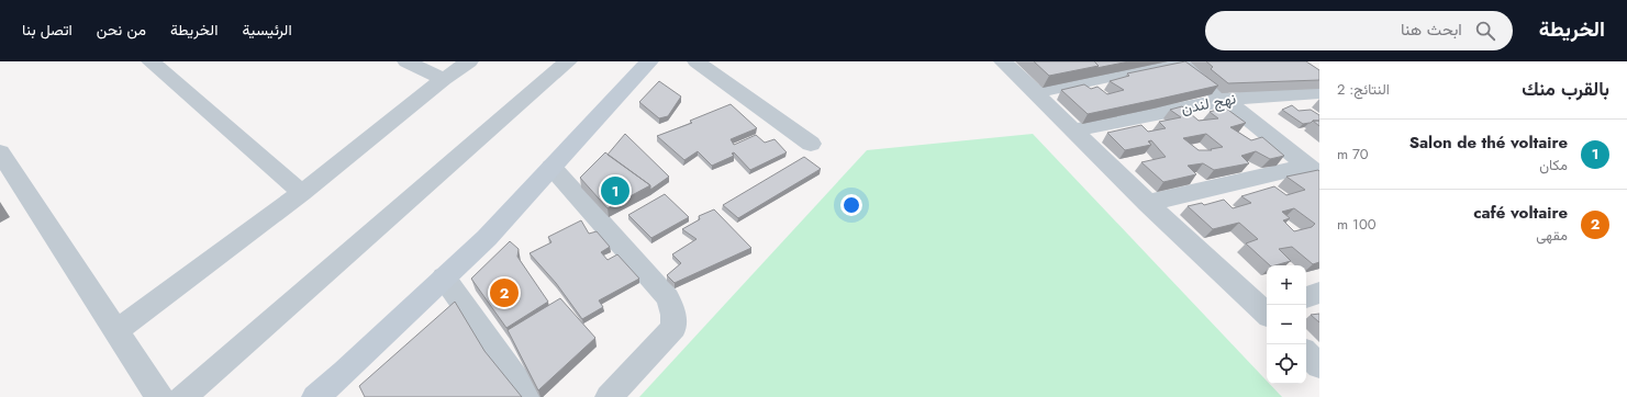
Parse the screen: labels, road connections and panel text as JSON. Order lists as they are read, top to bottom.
{
  "streets": {
    "street": ["نهج لندن"]
  },
  "page": {
    "header": "الخريطة",
    "search": "ابحث هنا",
    "nav": [
      "الرئيسية",
      "الخريطة",
      "من نحن",
      "اتصل بنا"
    ],
    "heading": ["بالقرب منك", "النتائج: 2"],
    "list": [
      {
        "mark": "1",
        "name": "Salon de thé voltaire",
        "note": "مكان",
        "value": "70 m"
      },
      {
        "mark": "2",
        "name": "café voltaire",
        "note": "مقهى",
        "value": "100 m"
      }
    ],
    "pins": ["1", "2"],
    "map_buttons": ["+", "−"]
  }
}
